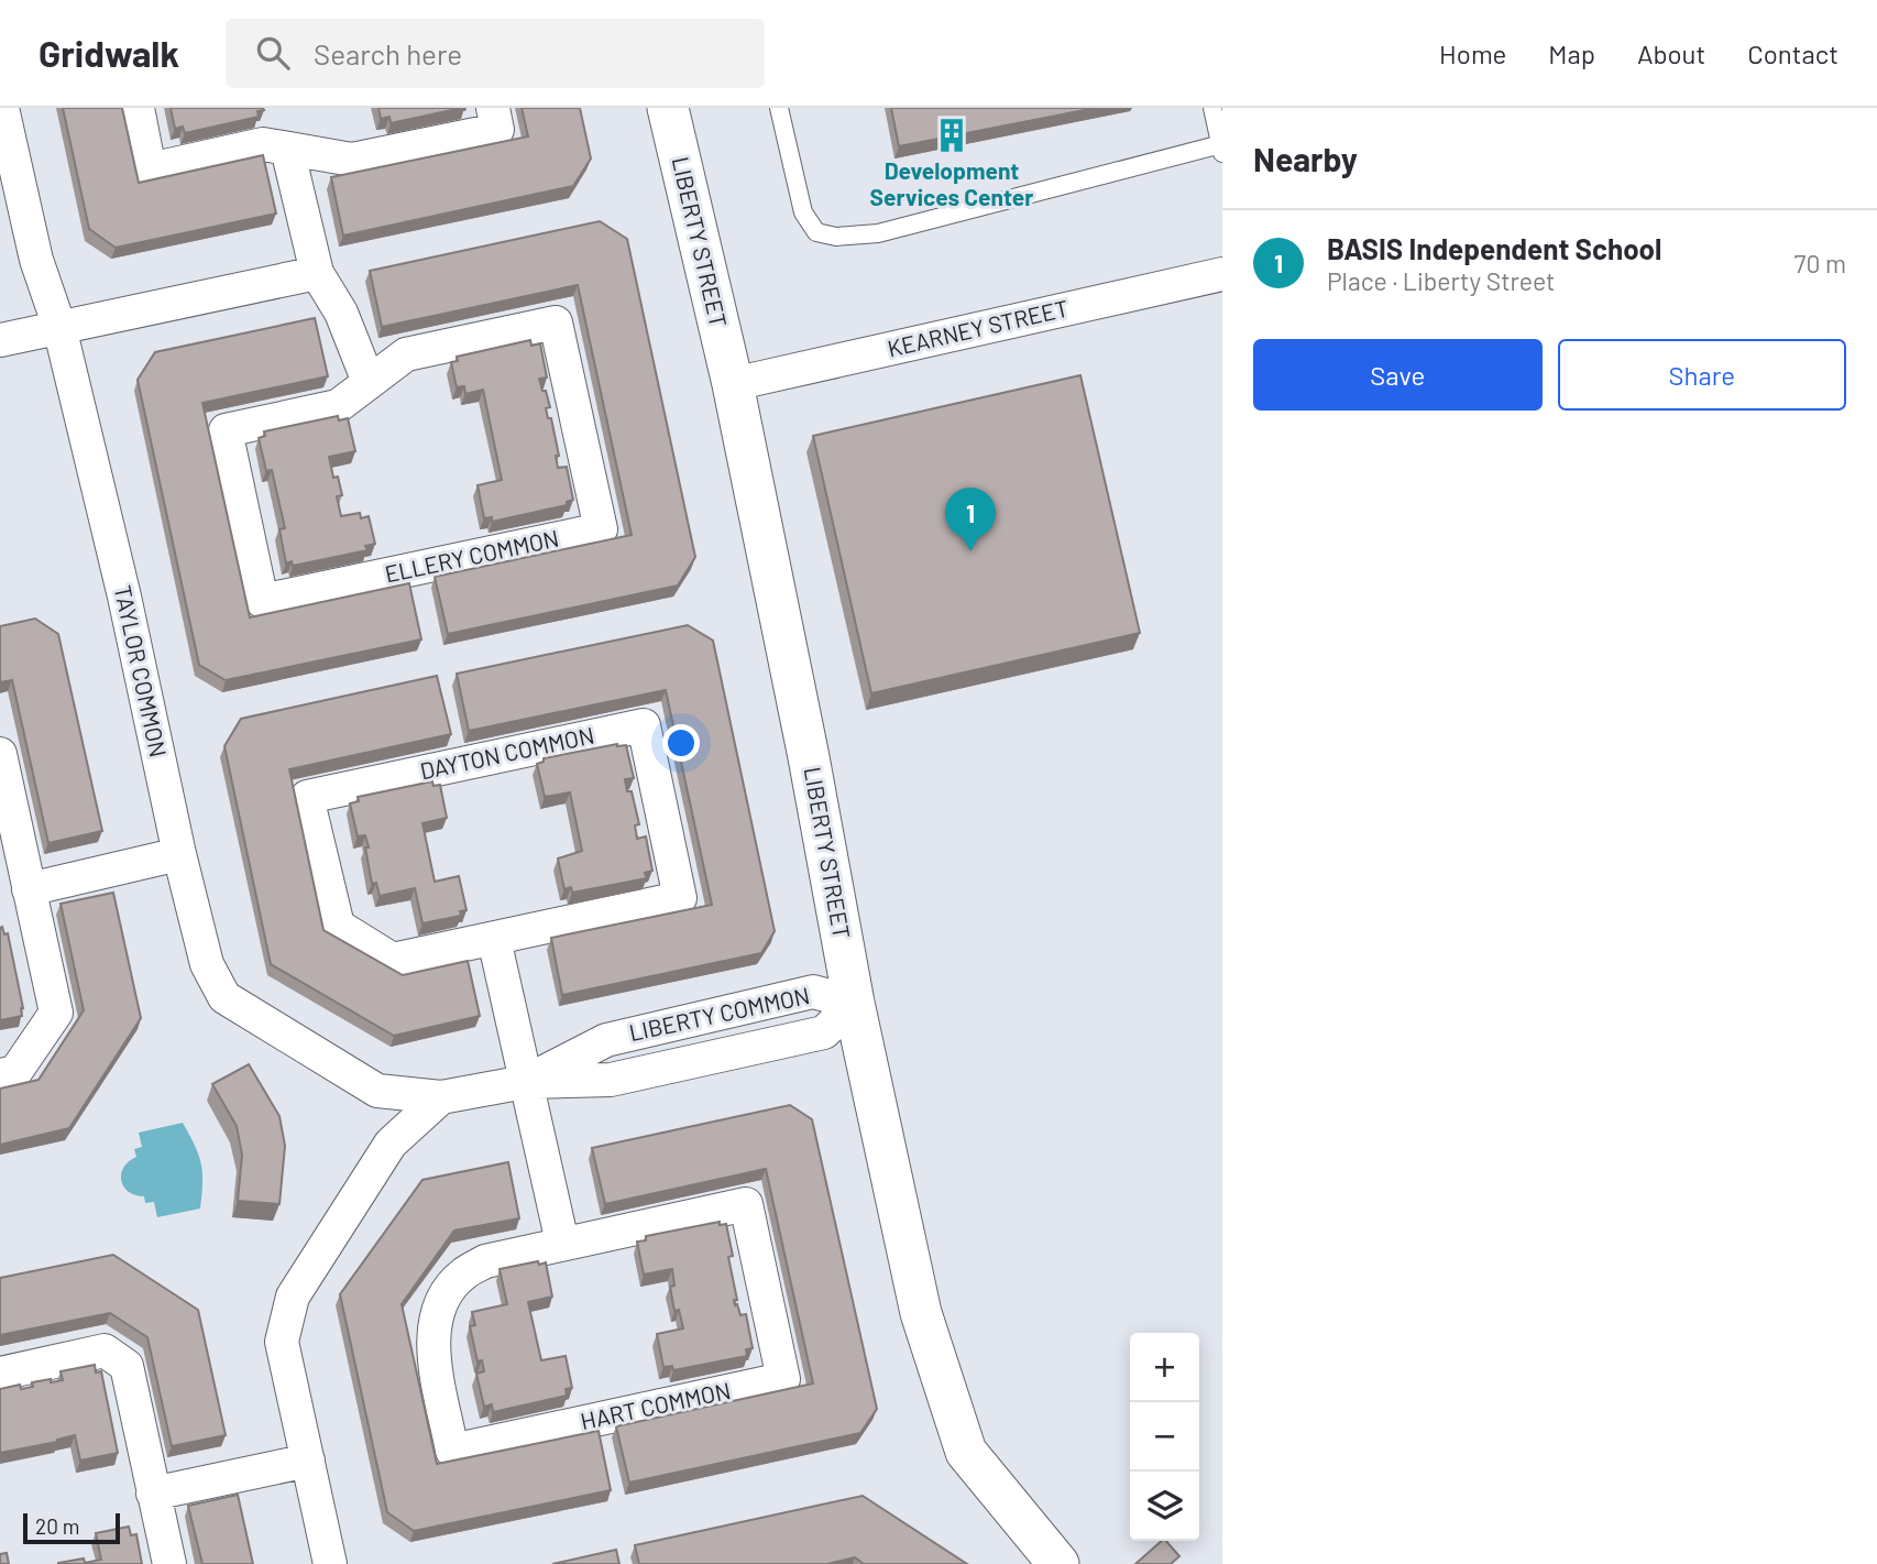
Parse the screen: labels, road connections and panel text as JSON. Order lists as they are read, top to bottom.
{
  "streets": {
    "street": [
      "LIBERTY STREET",
      "KEARNEY STREET",
      "ELLERY COMMON",
      "TAYLOR COMMON",
      "DAYTON COMMON",
      "LIBERTY COMMON",
      "HART COMMON"
    ]
  },
  "crossings": [
    ["LIBERTY STREET", "KEARNEY STREET"],
    ["LIBERTY STREET", "LIBERTY COMMON"],
    ["TAYLOR COMMON", "LIBERTY COMMON"]
  ],
  "places": {
    "building": ["Development Services Center"]
  },
  "scale_bar": "20 m",
  "page": {
    "header": "Gridwalk",
    "search": "Search here",
    "nav": [
      "Home",
      "Map",
      "About",
      "Contact"
    ],
    "heading": "Nearby",
    "list": [
      {
        "mark": "1",
        "name": "BASIS Independent School",
        "note": "Place · Liberty Street",
        "value": "70 m"
      }
    ],
    "buttons": ["Save", "Share"],
    "pins": "1",
    "map_buttons": ["+", "−"],
    "scale": "20 m"
  }
}
